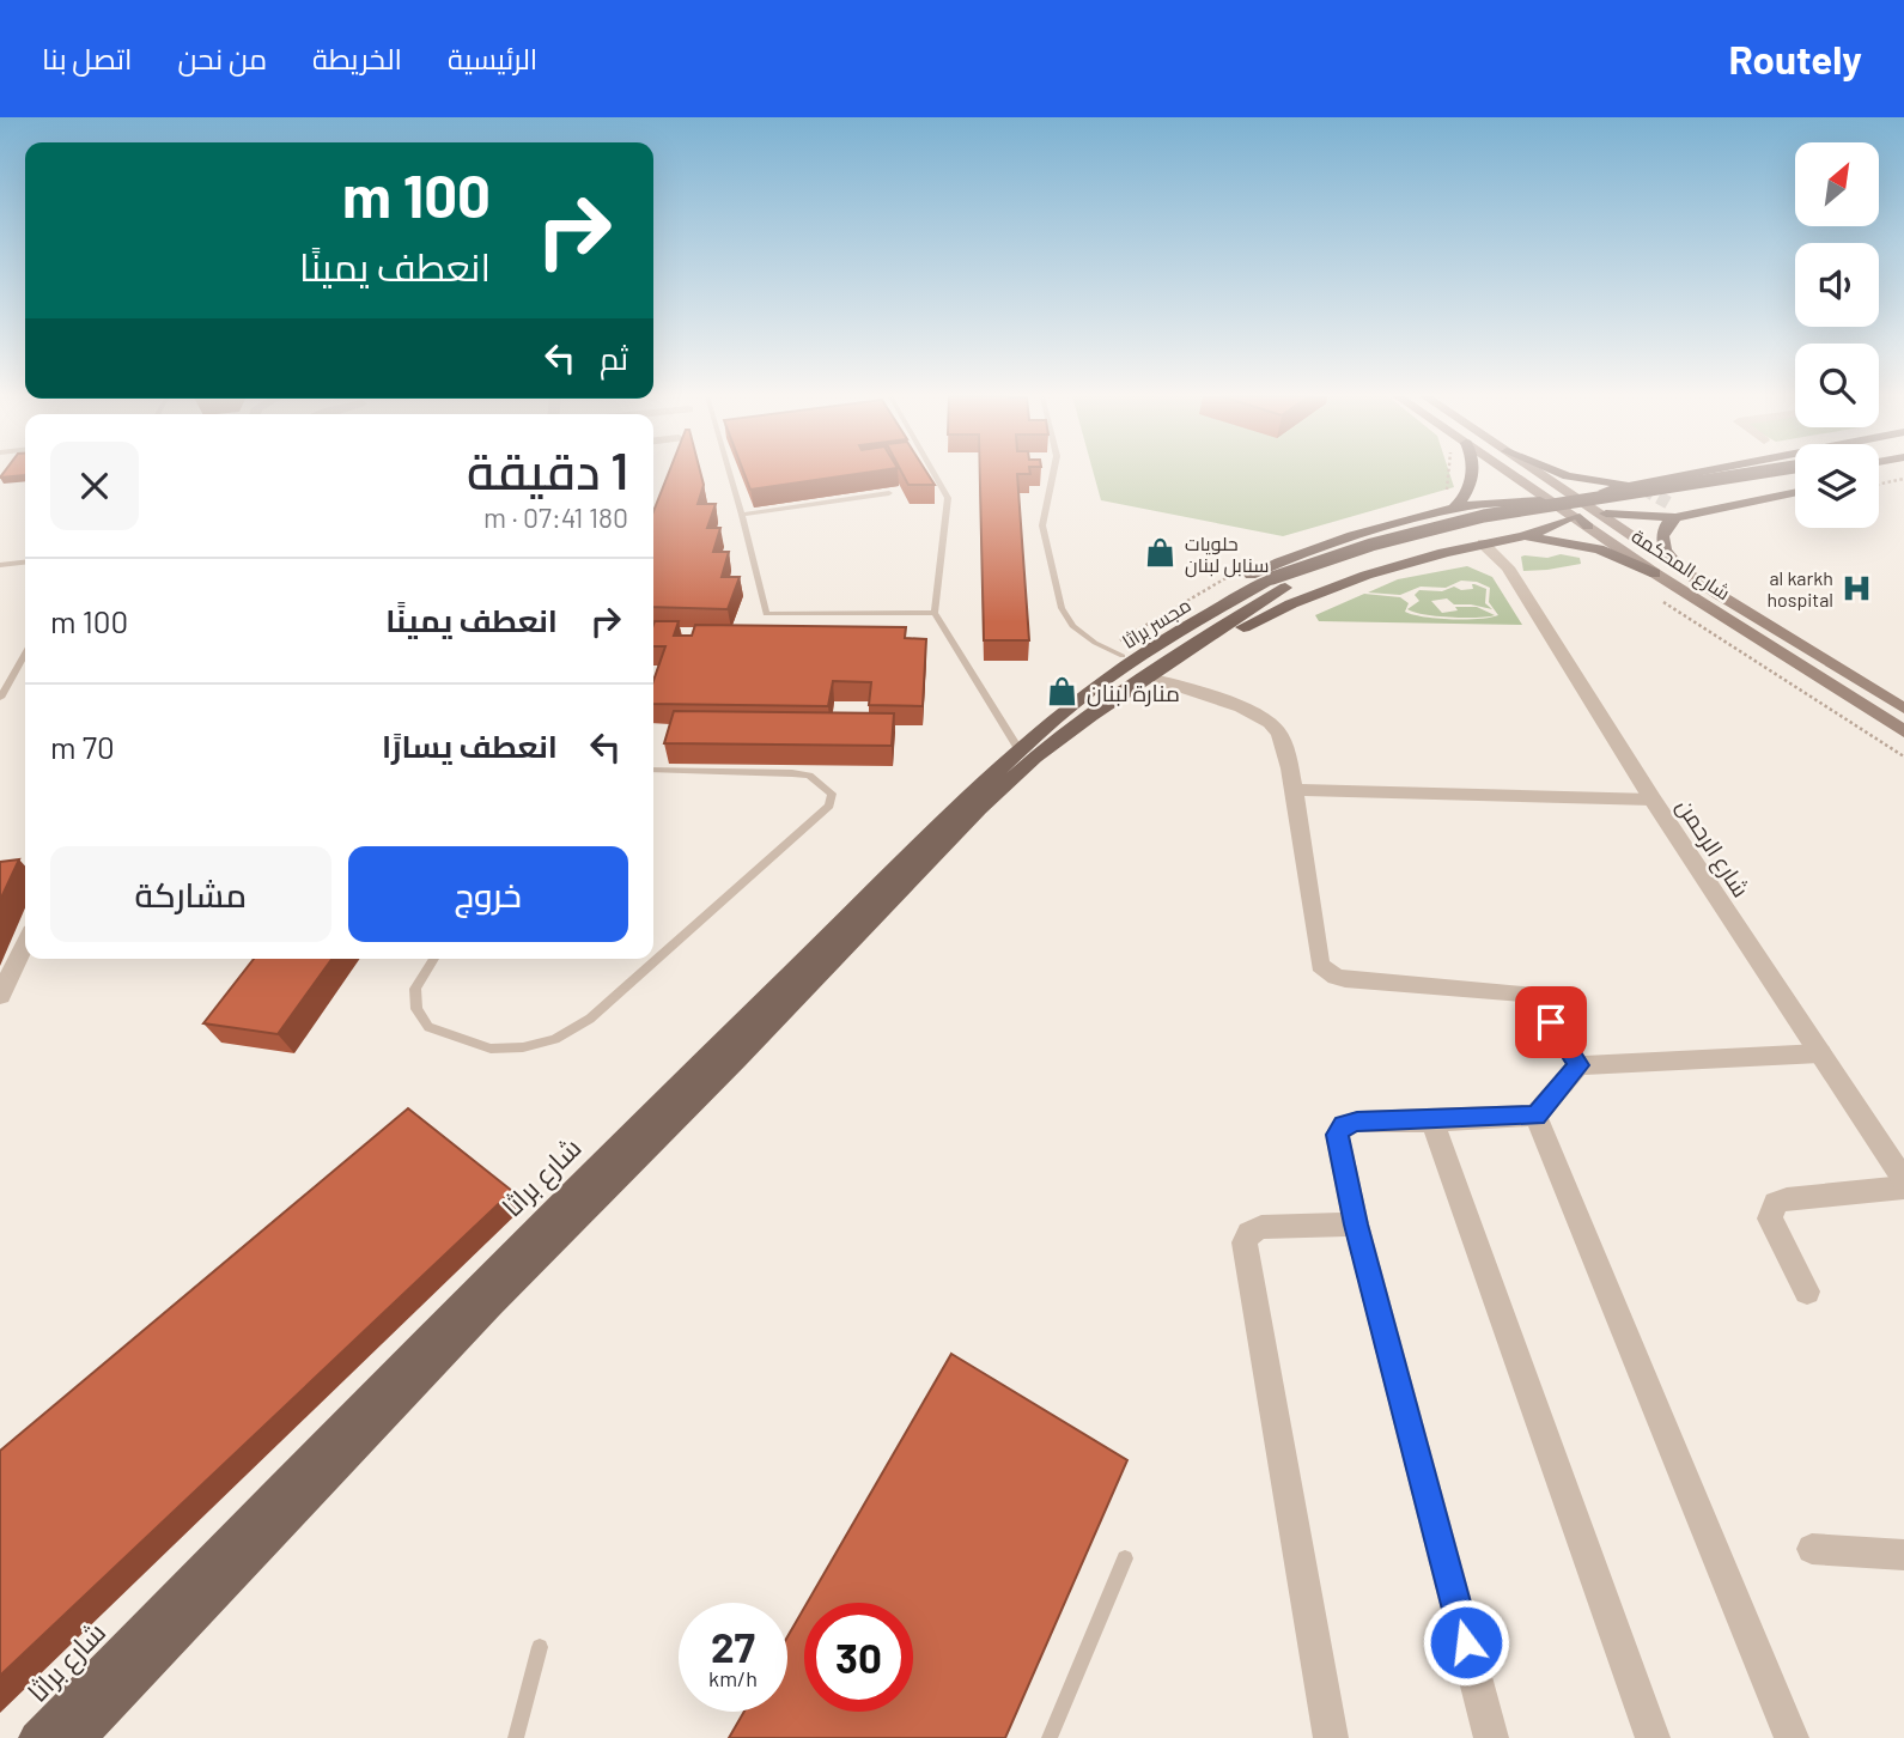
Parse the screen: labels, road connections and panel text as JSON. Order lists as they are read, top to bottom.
{
  "streets": {
    "main road": ["شارع المحكمة", "مجسر براثا", "شارع براثا"],
    "street": ["شارع الرحمن"]
  },
  "crossings": [
    ["مجسر براثا", "شارع براثا"]
  ],
  "places": {
    "shop": ["حلويات سنابل لبنان", "منارة لبنان"],
    "hospital": ["al karkh hospital"]
  },
  "north": "top right",
  "page": {
    "header": "Routely",
    "nav": [
      "الرئيسية",
      "الخريطة",
      "من نحن",
      "اتصل بنا"
    ],
    "turn": ["100 m", "انعطف يمينًا"],
    "then": "ثم",
    "heading": ["1 دقيقة", "180 m · 07:41"],
    "list": [
      {
        "name": "انعطف يمينًا",
        "value": "100 m"
      },
      {
        "name": "انعطف يسارًا",
        "value": "70 m"
      }
    ],
    "buttons": ["خروج", "مشاركة"],
    "speed": "27 km/h",
    "limit": "30"
  }
}
